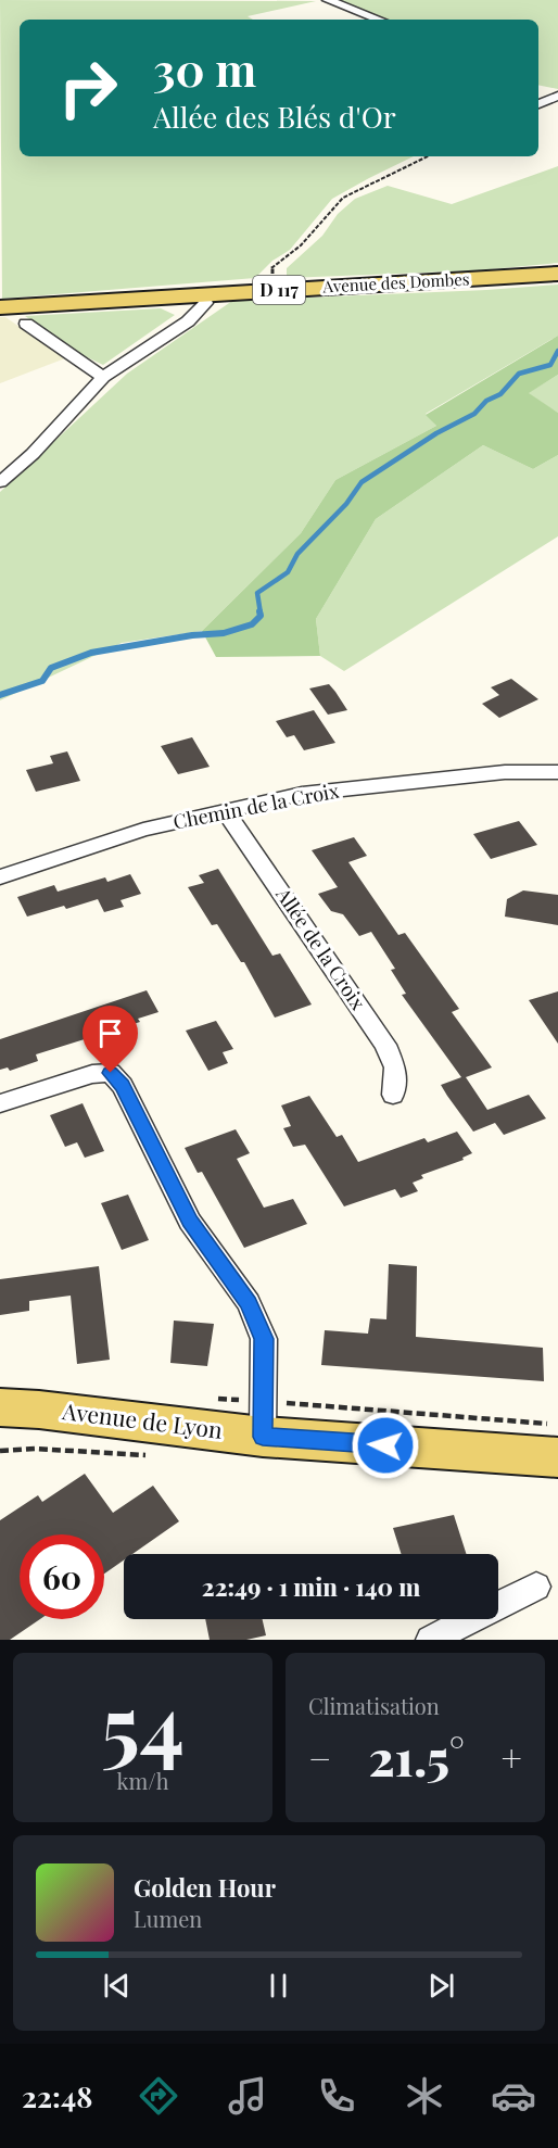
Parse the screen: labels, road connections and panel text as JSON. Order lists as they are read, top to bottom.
{
  "streets": {
    "main road": ["Avenue des Dombes", "D 117", "Avenue de Lyon"],
    "street": ["Chemin de la Croix", "Allée de la Croix"]
  },
  "crossings": [
    ["Chemin de la Croix", "Allée de la Croix"]
  ],
  "page": {
    "turn": ["30 m", "Allée des Blés d'Or"],
    "limit": "60",
    "trip": "22:49 · 1 min · 140 m",
    "tile": [
      ["54", "km/h"],
      "Climatisation"
    ],
    "heat": ["−", "21.5°", "+"],
    "song": ["Golden Hour", "Lumen"],
    "tabs": "22:48"
  }
}
